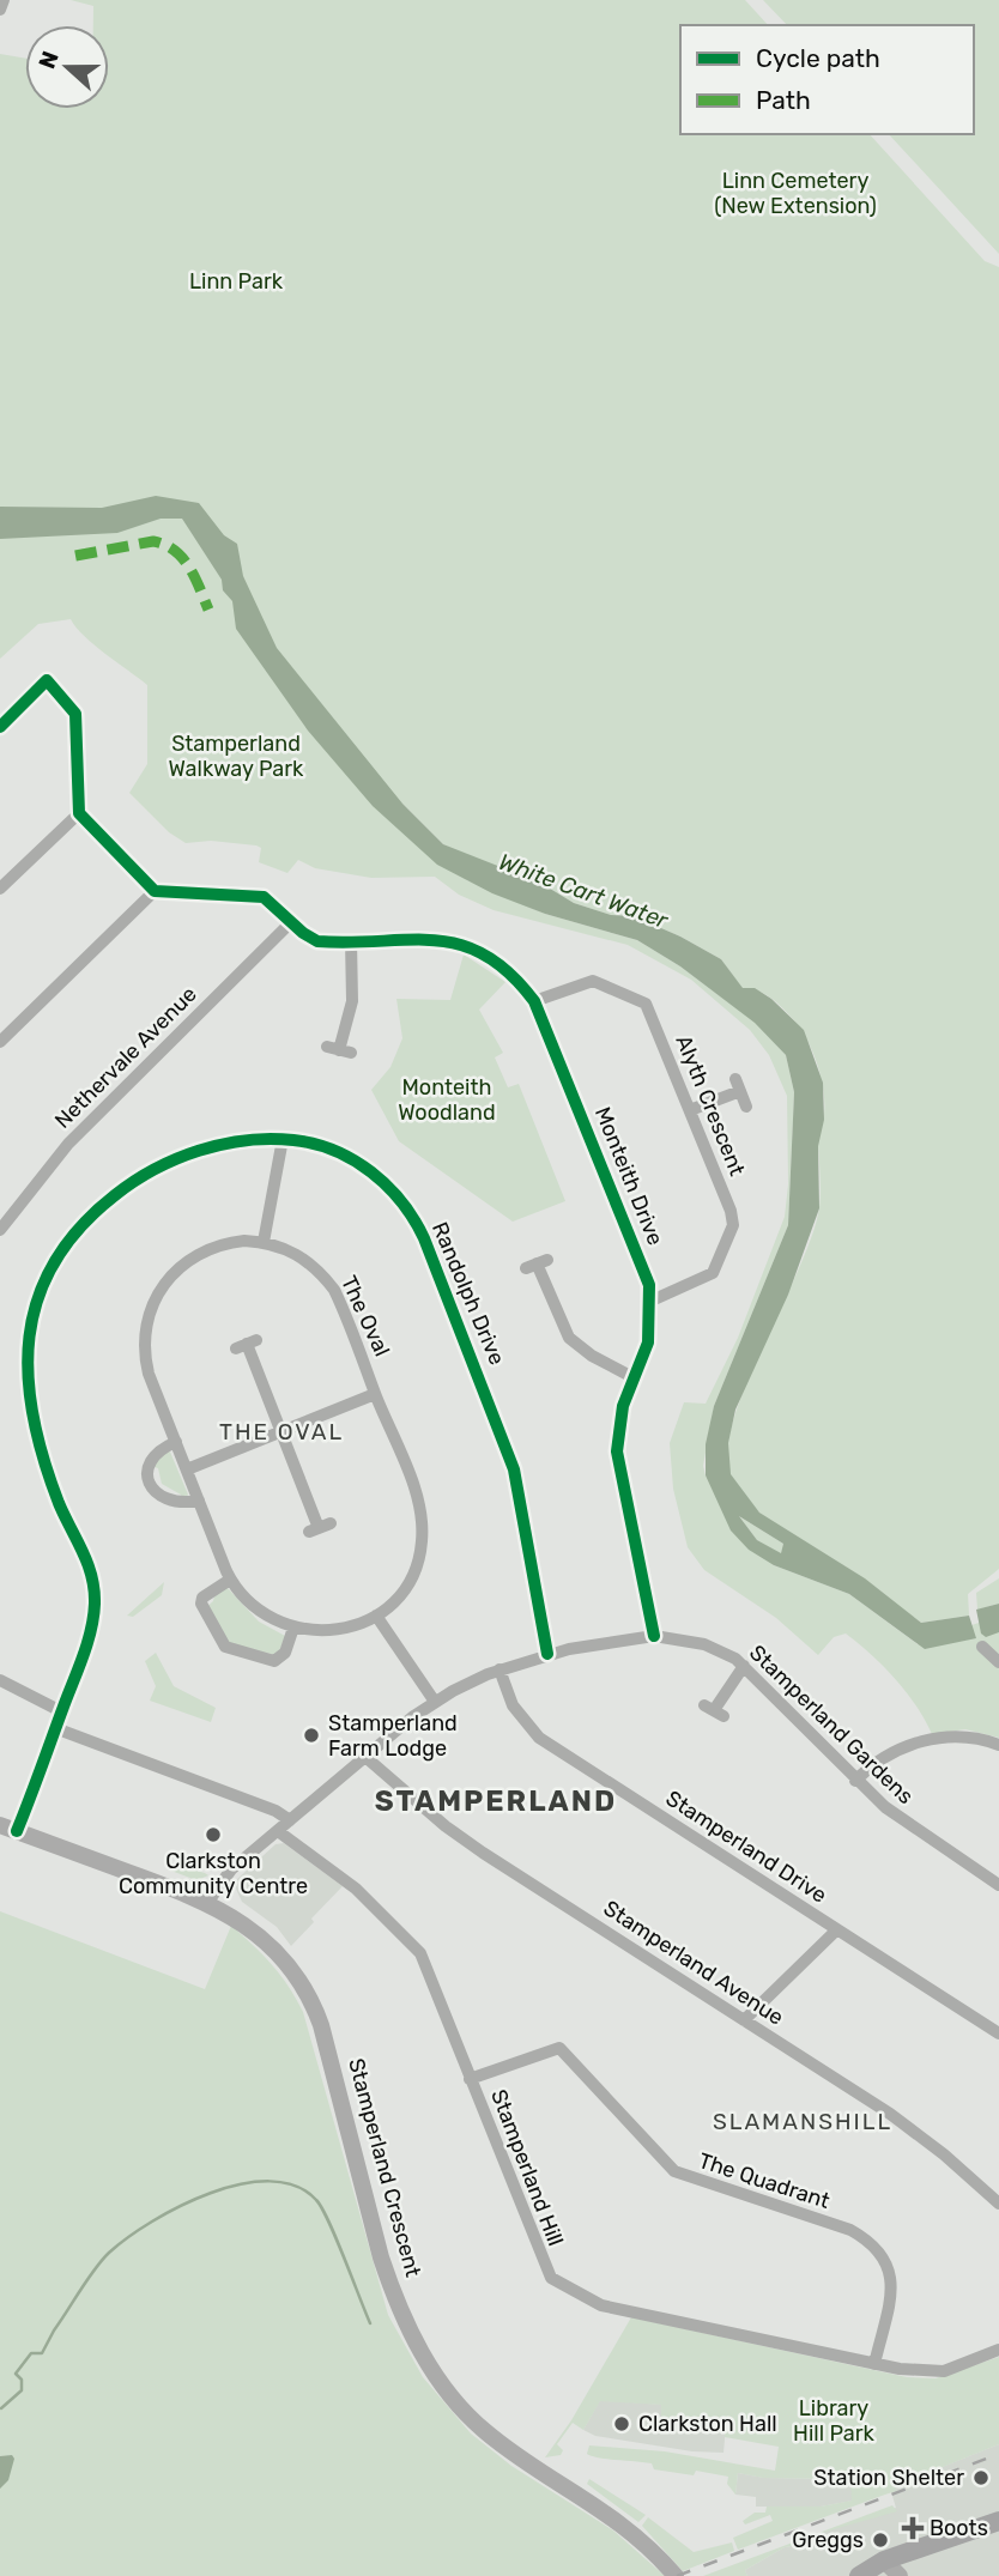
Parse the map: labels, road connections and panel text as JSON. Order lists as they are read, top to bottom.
{
  "streets": {
    "main road": ["Stamperland Crescent"],
    "street": [
      "Nethervale Avenue",
      "Alyth Crescent",
      "Monteith Drive",
      "Randolph Drive",
      "The Oval",
      "Stamperland Gardens",
      "Stamperland Drive",
      "Stamperland Avenue",
      "Stamperland Hill",
      "The Quadrant"
    ]
  },
  "crossings": [
    ["Nethervale Avenue", "Monteith Drive"],
    ["Alyth Crescent", "Monteith Drive"],
    ["Monteith Drive", "Stamperland Gardens"],
    ["Randolph Drive", "Stamperland Gardens"],
    ["Randolph Drive", "Stamperland Crescent"],
    ["Stamperland Gardens", "Stamperland Drive"],
    ["Stamperland Gardens", "Stamperland Avenue"],
    ["Stamperland Gardens", "Stamperland Crescent"],
    ["Stamperland Gardens", "Stamperland Hill"],
    ["Stamperland Hill", "The Quadrant"]
  ],
  "districts": ["THE OVAL", "STAMPERLAND", "SLAMANSHILL"],
  "water": ["White Cart Water"],
  "parks": [
    "Linn Cemetery (New Extension)",
    "Linn Park",
    "Stamperland Walkway Park",
    "Monteith Woodland",
    "Library Hill Park"
  ],
  "places": {
    "other": [
      "Stamperland Farm Lodge",
      "Clarkston Community Centre",
      "Clarkston Hall",
      "Station Shelter",
      "Greggs"
    ],
    "health": ["Boots"]
  },
  "legend": ["Cycle path", "Path"],
  "north": "left"
}
